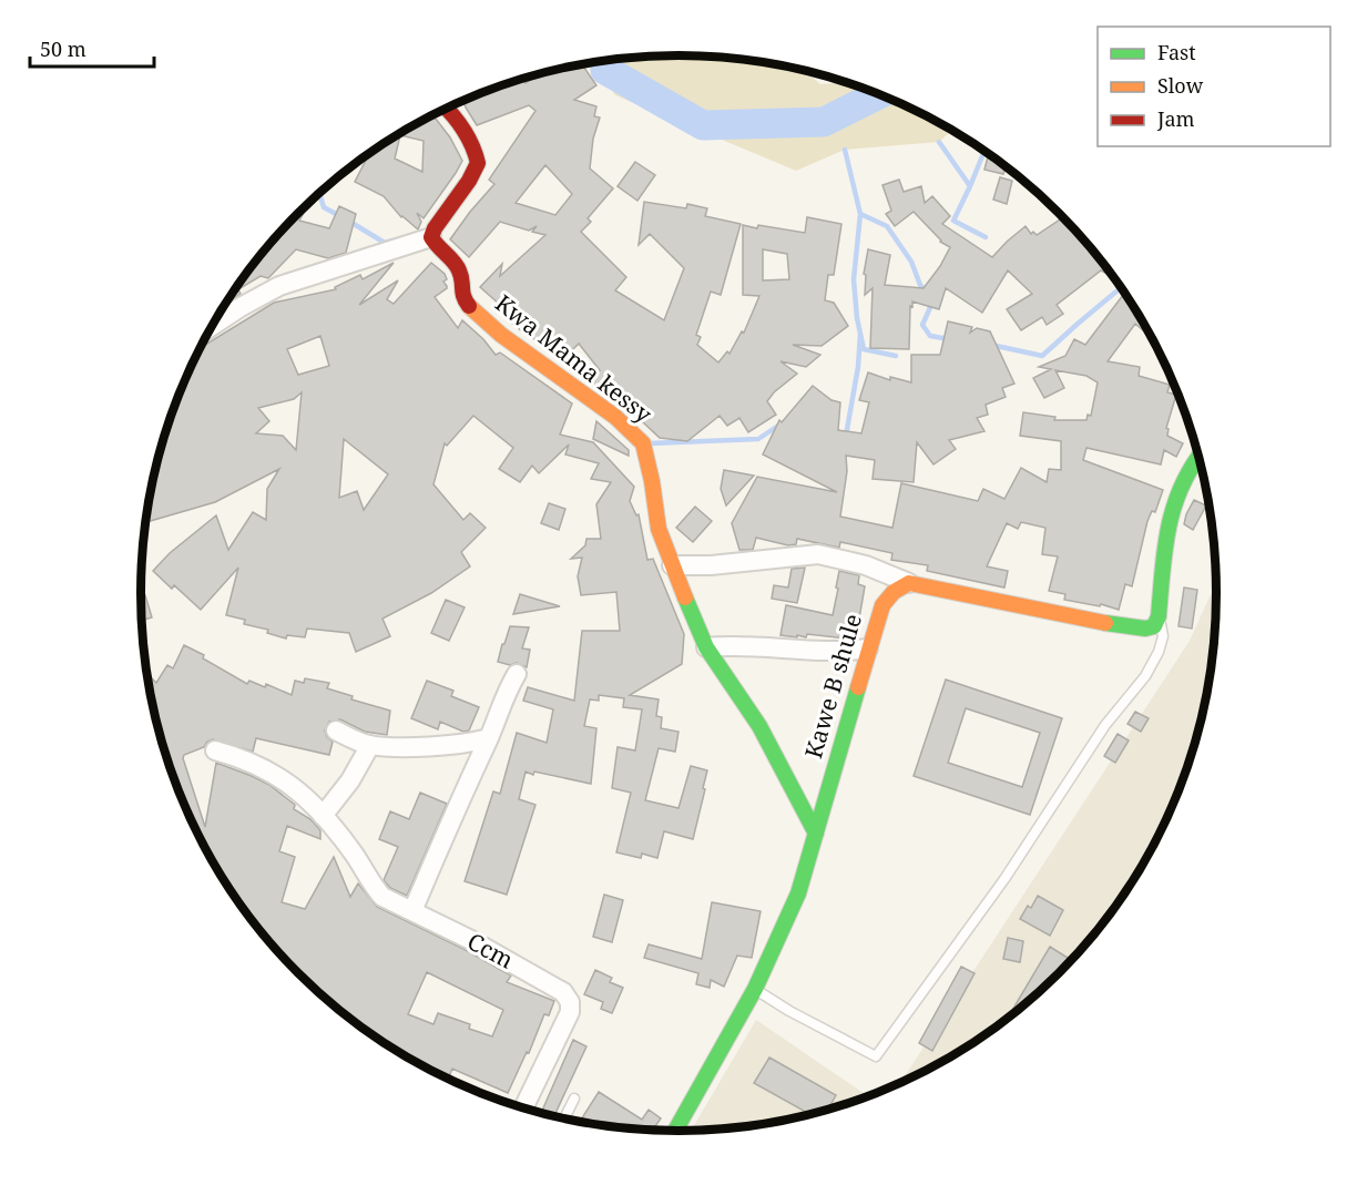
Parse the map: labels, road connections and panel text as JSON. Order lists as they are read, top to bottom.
{
  "streets": {
    "street": ["Kwa Mama kessy", "Kawe B shule", "Ccm"]
  },
  "crossings": [
    ["Kwa Mama kessy", "Kawe B shule"]
  ],
  "legend": ["Fast", "Slow", "Jam"],
  "scale_bar": "50 m"
}
